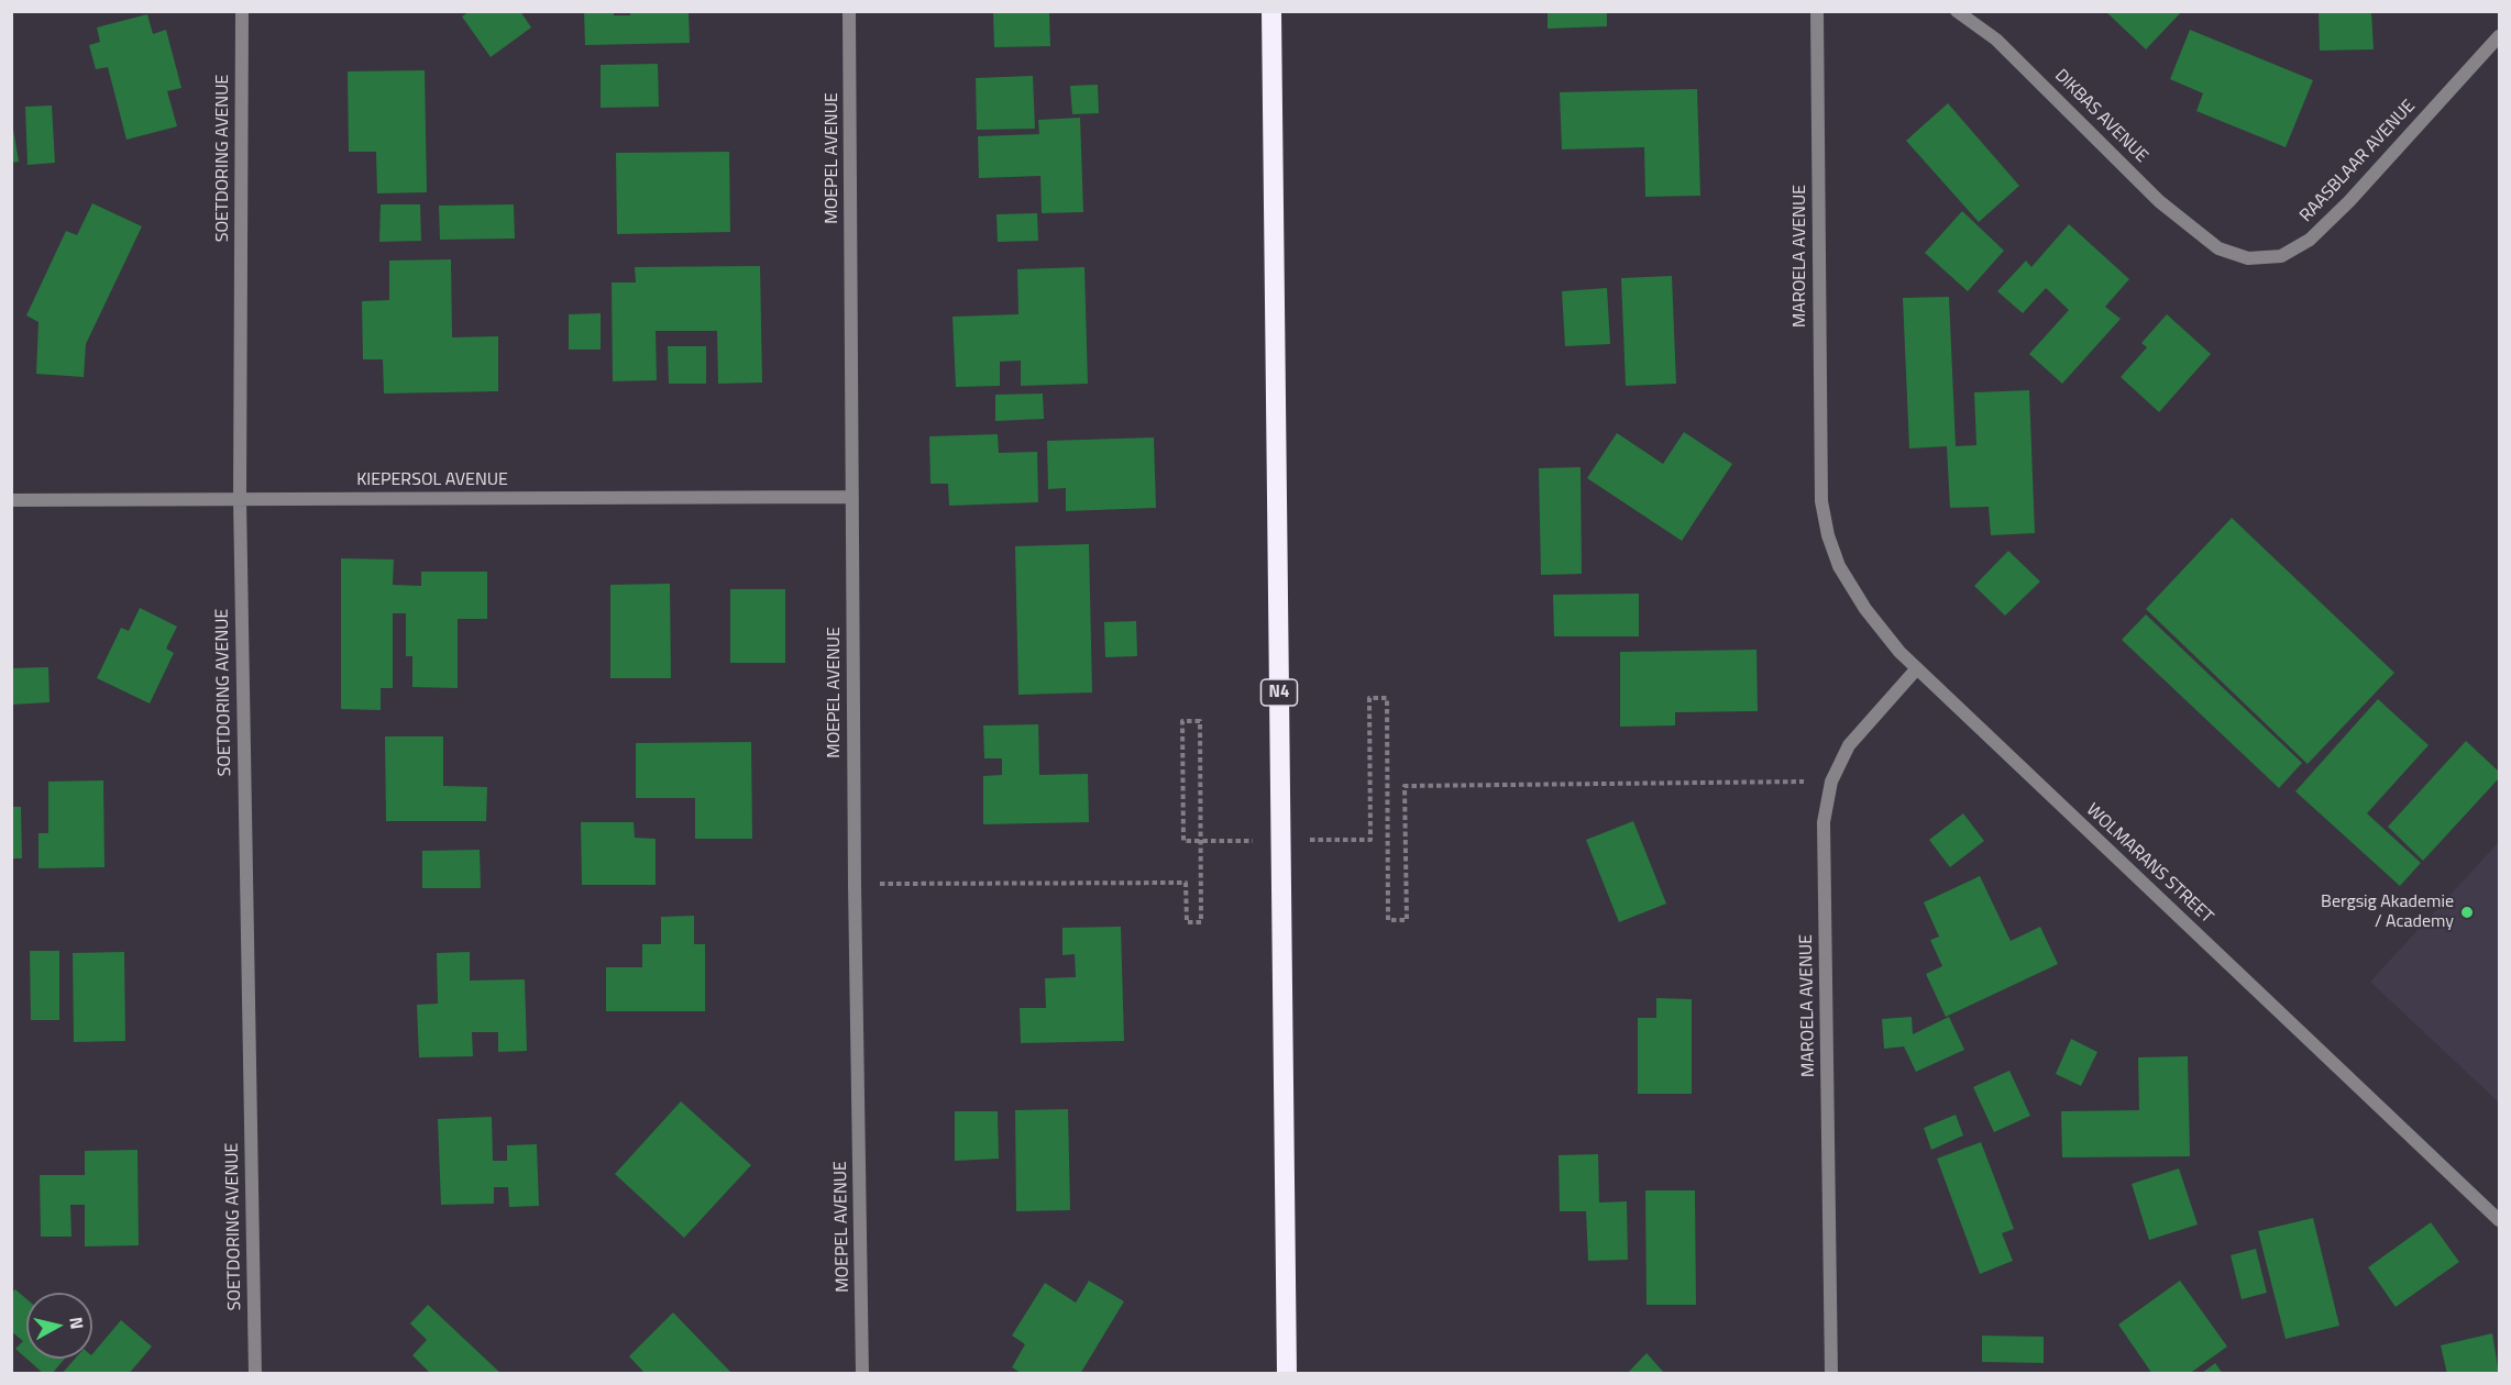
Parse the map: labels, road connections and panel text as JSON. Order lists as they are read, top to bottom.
{
  "streets": {
    "highway": ["N4"],
    "street": [
      "DIKBAS AVENUE",
      "SOETDORING AVENUE",
      "MOEPEL AVENUE",
      "RAASBLAAR AVENUE",
      "MAROELA AVENUE",
      "KIEPERSOL AVENUE",
      "WOLMARANS STREET"
    ]
  },
  "crossings": [
    ["DIKBAS AVENUE", "RAASBLAAR AVENUE"],
    ["SOETDORING AVENUE", "KIEPERSOL AVENUE"],
    ["MOEPEL AVENUE", "KIEPERSOL AVENUE"],
    ["MAROELA AVENUE", "WOLMARANS STREET"]
  ],
  "places": ["Bergsig Akademie / Academy"],
  "north": "right"
}
